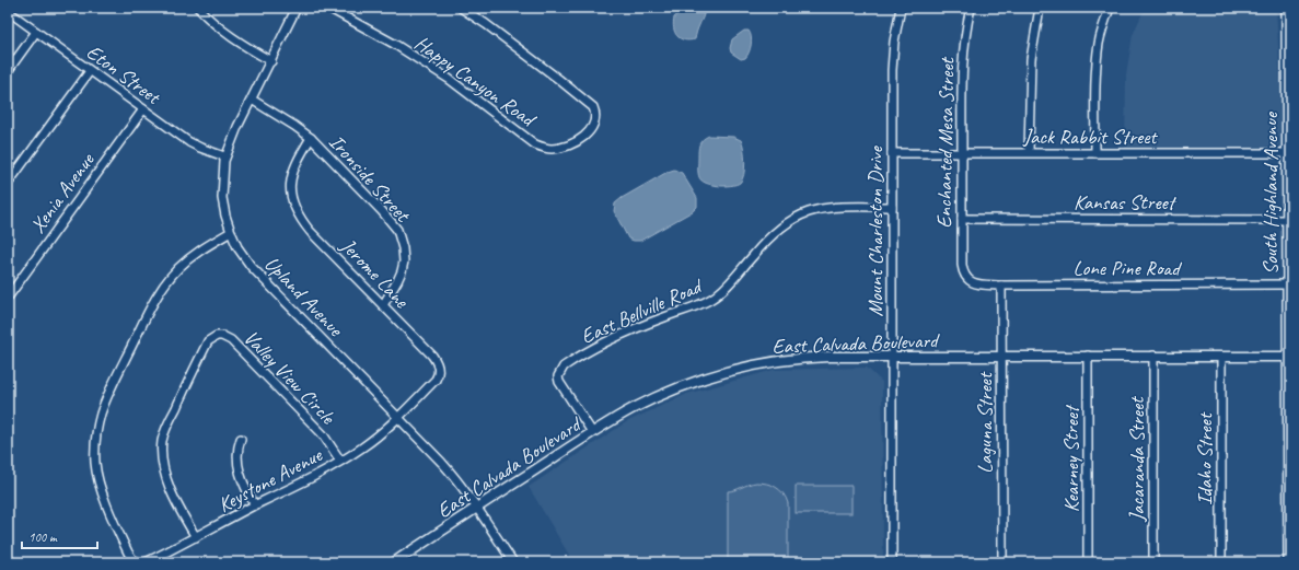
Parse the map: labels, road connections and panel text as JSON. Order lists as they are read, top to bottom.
{
  "streets": {
    "main road": ["East Calvada Boulevard"],
    "street": [
      "Eton Street",
      "Happy Canyon Road",
      "Jack Rabbit Street",
      "Enchanted Mesa Street",
      "Ironside Street",
      "Xenia Avenue",
      "South Highland Avenue",
      "Kansas Street",
      "Mount Charleston Drive",
      "Lone Pine Road",
      "Jerome Lane",
      "Upland Avenue",
      "East Bellville Road",
      "Valley View Circle",
      "Laguna Street",
      "Kearney Street",
      "Jacaranda Street",
      "Idaho Street",
      "Keystone Avenue"
    ]
  },
  "crossings": [
    ["Eton Street", "Xenia Avenue"],
    ["Eton Street", "Upland Avenue"],
    ["Jack Rabbit Street", "Enchanted Mesa Street"],
    ["Jack Rabbit Street", "South Highland Avenue"],
    ["Jack Rabbit Street", "Mount Charleston Drive"],
    ["Enchanted Mesa Street", "Kansas Street"],
    ["Enchanted Mesa Street", "Lone Pine Road"],
    ["Ironside Street", "Jerome Lane"],
    ["Ironside Street", "Upland Avenue"],
    ["South Highland Avenue", "Kansas Street"],
    ["South Highland Avenue", "Lone Pine Road"],
    ["South Highland Avenue", "East Calvada Boulevard"],
    ["Mount Charleston Drive", "East Bellville Road"],
    ["Mount Charleston Drive", "East Calvada Boulevard"],
    ["Lone Pine Road", "Laguna Street"],
    ["Jerome Lane", "Upland Avenue"],
    ["Jerome Lane", "Keystone Avenue"],
    ["Upland Avenue", "East Calvada Boulevard"],
    ["Upland Avenue", "Keystone Avenue"],
    ["East Bellville Road", "East Calvada Boulevard"],
    ["East Calvada Boulevard", "Laguna Street"],
    ["East Calvada Boulevard", "Kearney Street"],
    ["East Calvada Boulevard", "Jacaranda Street"],
    ["East Calvada Boulevard", "Idaho Street"],
    ["Valley View Circle", "Keystone Avenue"]
  ],
  "scale_bar": "100 m"
}
